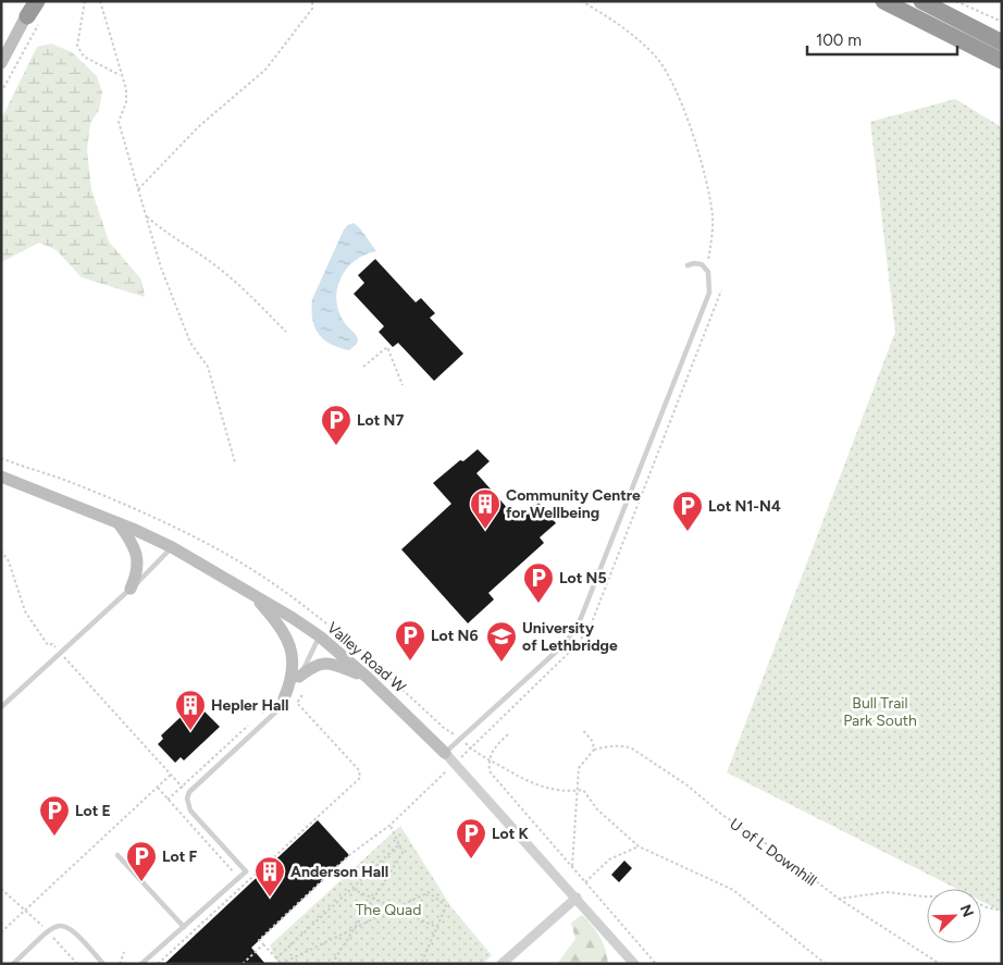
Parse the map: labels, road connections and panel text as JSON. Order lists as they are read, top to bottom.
{
  "streets": {
    "street": ["Valley Road W"],
    "path": ["U of L Downhill"]
  },
  "parks": ["Bull Trail Park South", "The Quad"],
  "places": {
    "parking": [
      "Lot N7",
      "Lot N1-N4",
      "Lot N5",
      "Lot N6",
      "Lot E",
      "Lot K",
      "Lot F"
    ],
    "building": ["Community Centre for Wellbeing", "Hepler Hall", "Anderson Hall"],
    "school or university": ["University of Lethbridge"]
  },
  "scale_bar": "100 m",
  "north": "top right"
}
